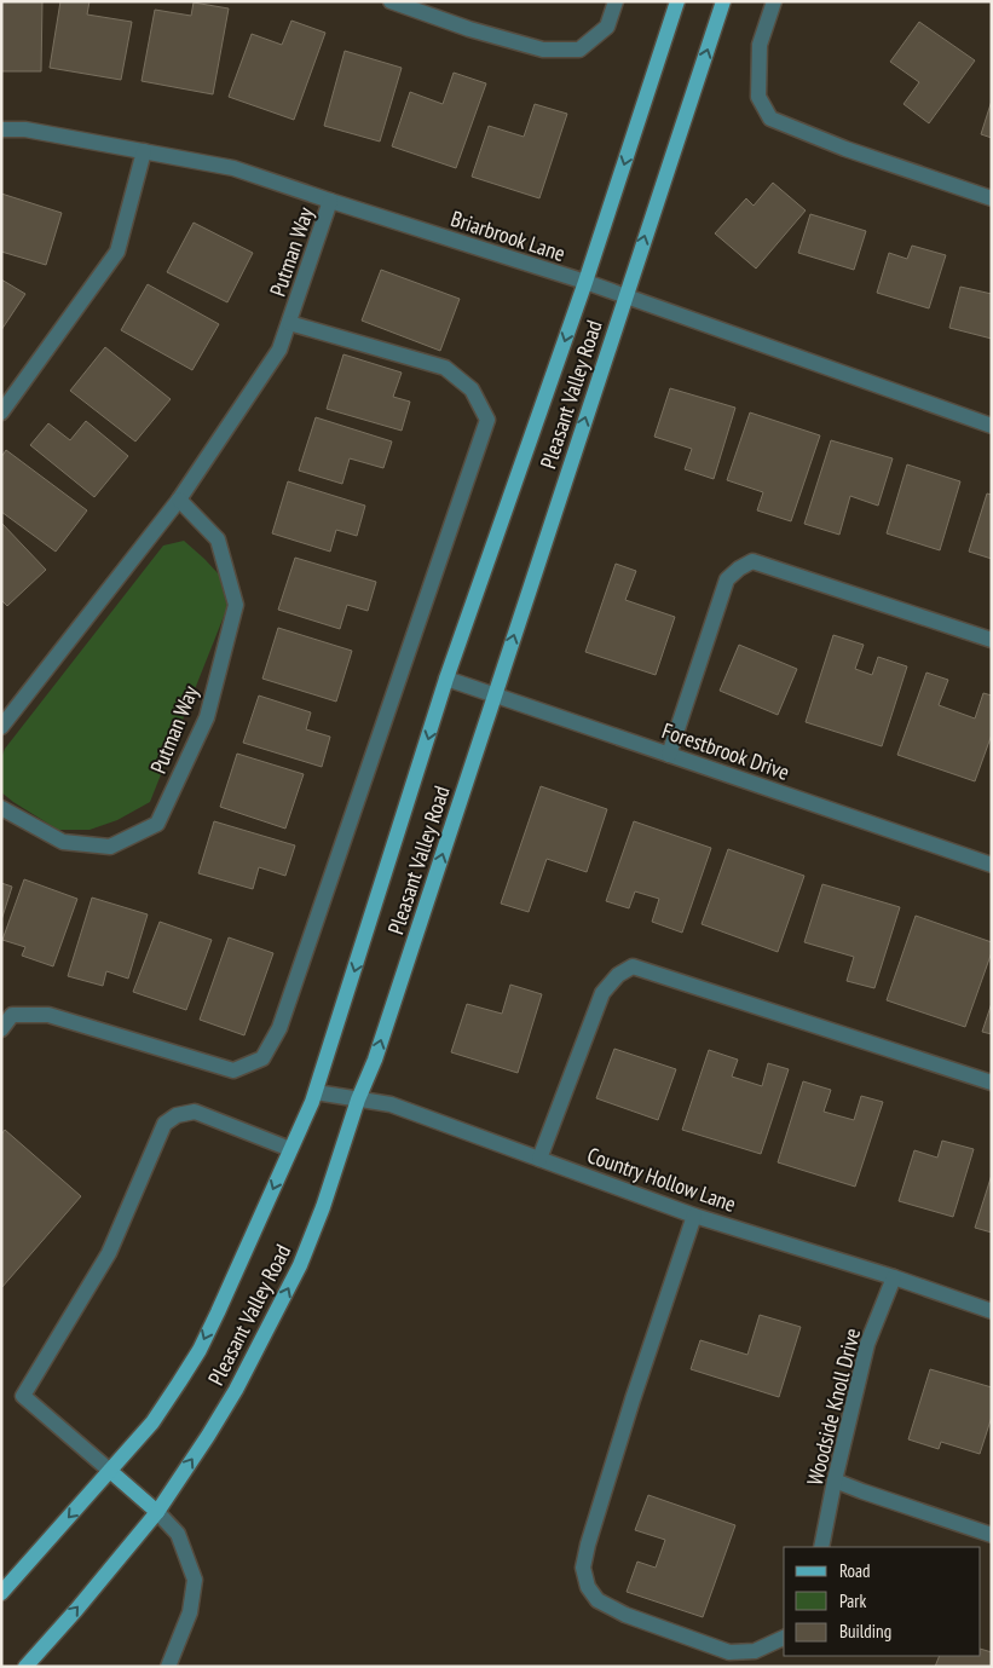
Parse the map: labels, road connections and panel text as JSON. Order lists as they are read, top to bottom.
{
  "streets": {
    "main road": ["Pleasant Valley Road"],
    "street": [
      "Briarbrook Lane",
      "Putman Way",
      "Forestbrook Drive",
      "Country Hollow Lane",
      "Woodside Knoll Drive"
    ]
  },
  "crossings": [
    ["Briarbrook Lane", "Putman Way"],
    ["Briarbrook Lane", "Pleasant Valley Road"],
    ["Pleasant Valley Road", "Forestbrook Drive"],
    ["Pleasant Valley Road", "Country Hollow Lane"],
    ["Country Hollow Lane", "Woodside Knoll Drive"]
  ],
  "legend": ["Road", "Park", "Building"]
}
